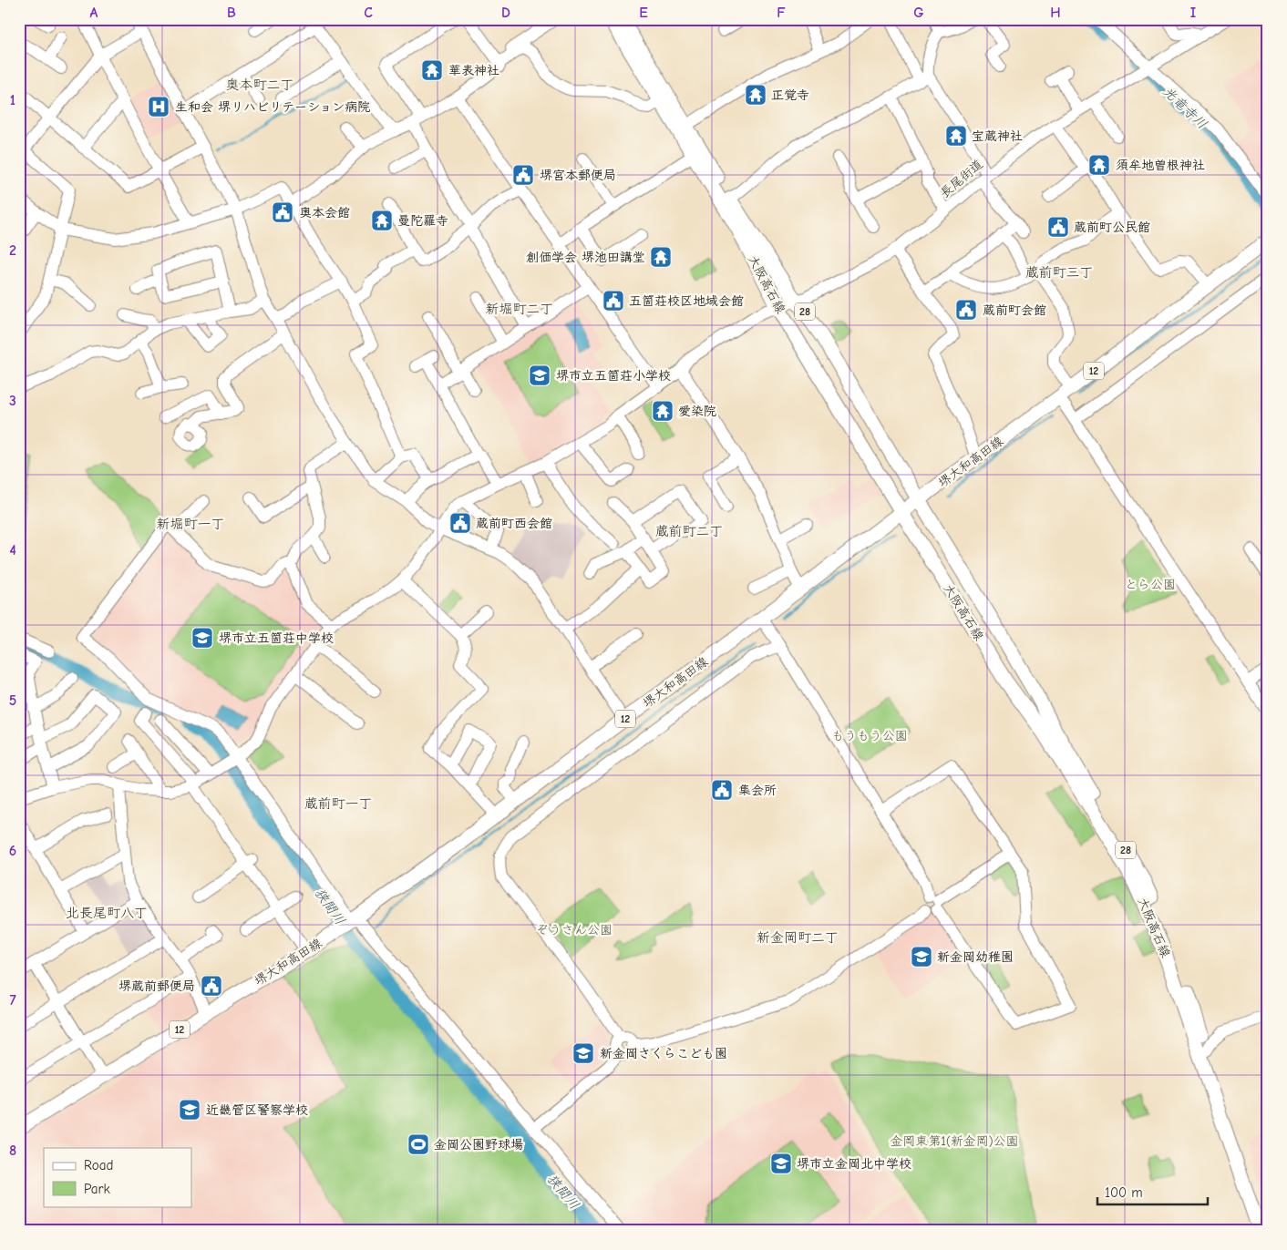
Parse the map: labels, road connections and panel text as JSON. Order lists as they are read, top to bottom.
{
  "streets": {
    "main road": [
      "大阪高石線",
      "28",
      "12",
      "堺大和高田線"
    ],
    "street": ["長尾街道"]
  },
  "crossings": [
    ["長尾街道", "大阪高石線"],
    ["大阪高石線", "堺大和高田線"]
  ],
  "districts": [
    "奥本町二丁",
    "蔵前町三丁",
    "新堀町二丁",
    "新堀町一丁",
    "蔵前町二丁",
    "蔵前町一丁",
    "北長尾町八丁",
    "新金岡町二丁"
  ],
  "water": ["光竜寺川", "狭間川"],
  "parks": [
    "とら公園",
    "もうもう公園",
    "ぞうさん公園",
    "金岡東第1(新金岡)公園"
  ],
  "places": {
    "temple": [
      "華表神社",
      "正覚寺",
      "宝蔵神社",
      "須牟地曽根神社",
      "曼陀羅寺",
      "創価学会 堺池田講堂",
      "愛染院"
    ],
    "hospital": ["生和会 堺リハビリテーション病院"],
    "public building": [
      "堺宮本郵便局",
      "奥本会館",
      "蔵前町公民館",
      "五箇荘校区地域会館",
      "蔵前町会館",
      "蔵前町西会館",
      "集会所",
      "堺蔵前郵便局"
    ],
    "school or university": [
      "堺市立五箇荘小学校",
      "堺市立五箇荘中学校",
      "新金岡幼稚園",
      "新金岡さくらこども園",
      "近畿管区警察学校",
      "堺市立金岡北中学校"
    ],
    "sports": ["金岡公園野球場"]
  },
  "legend": ["Road", "Park"],
  "scale_bar": "100 m",
  "grid": {
    "columns": [
      "A",
      "B",
      "C",
      "D",
      "E",
      "F",
      "G",
      "H",
      "I"
    ],
    "rows": [
      "1",
      "2",
      "3",
      "4",
      "5",
      "6",
      "7",
      "8"
    ]
  }
}
